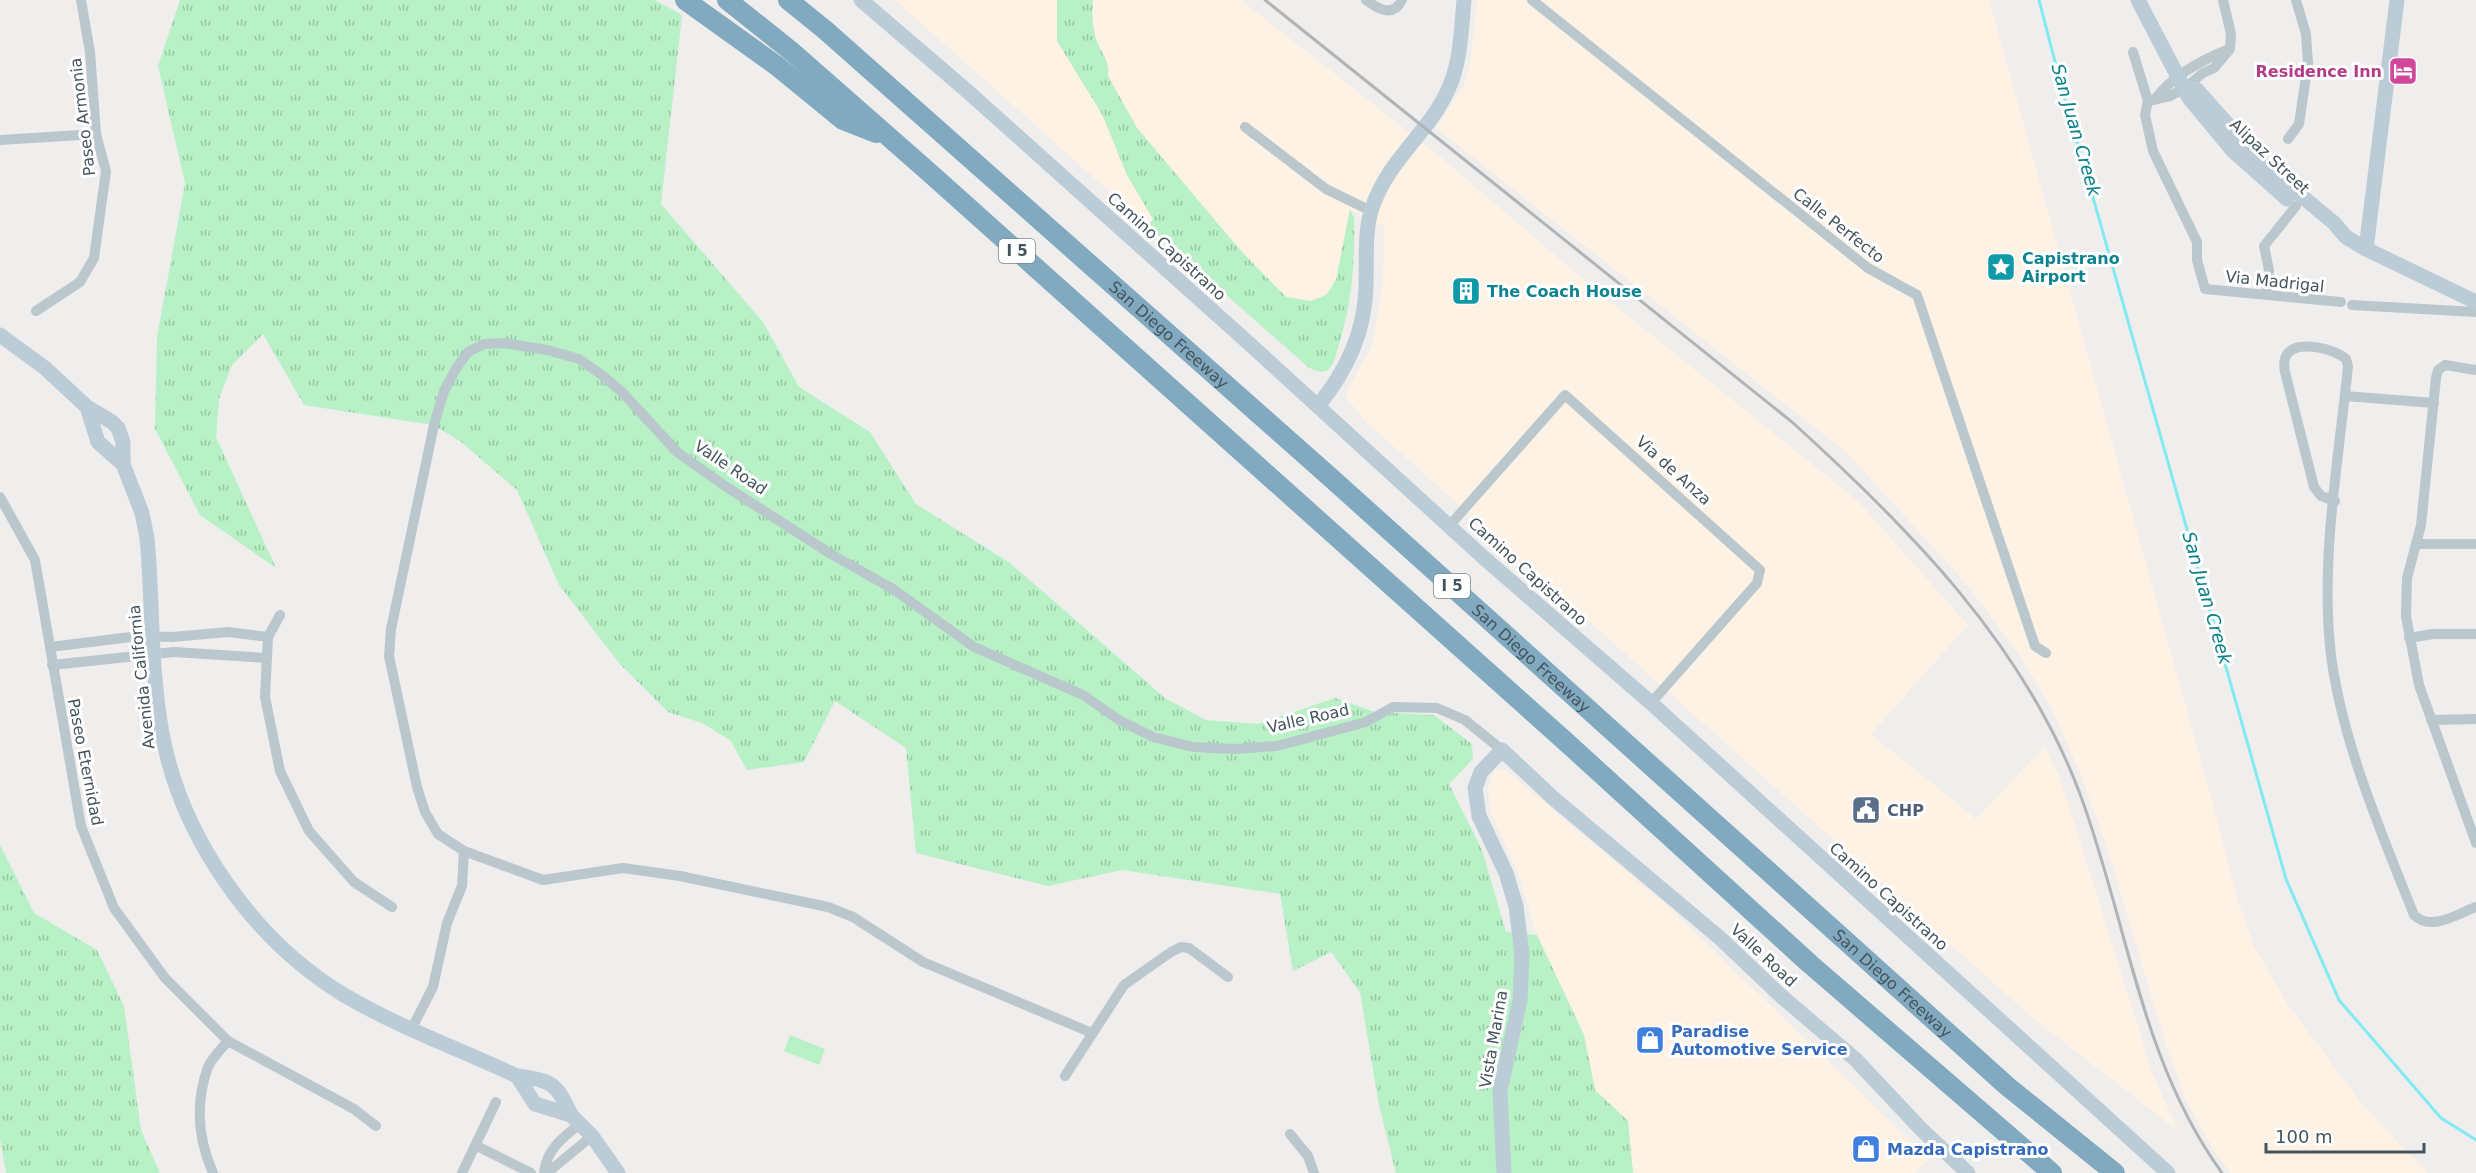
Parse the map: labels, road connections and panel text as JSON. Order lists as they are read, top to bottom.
{
  "streets": {
    "highway": ["I 5", "San Diego Freeway"],
    "street": [
      "Paseo Armonia",
      "Alipaz Street",
      "Calle Perfecto",
      "Camino Capistrano",
      "Via Madrigal",
      "Valle Road",
      "Via de Anza",
      "Avenida California",
      "Paseo Eternidad",
      "Vista Marina"
    ]
  },
  "crossings": [
    ["Camino Capistrano", "Via de Anza"],
    ["Valle Road", "Vista Marina"]
  ],
  "water": ["San Juan Creek"],
  "places": {
    "hotel": ["Residence Inn"],
    "place": ["Capistrano Airport"],
    "building": ["The Coach House"],
    "public building": ["CHP"],
    "shop": ["Paradise Automotive Service", "Mazda Capistrano"]
  },
  "scale_bar": "100 m"
}
